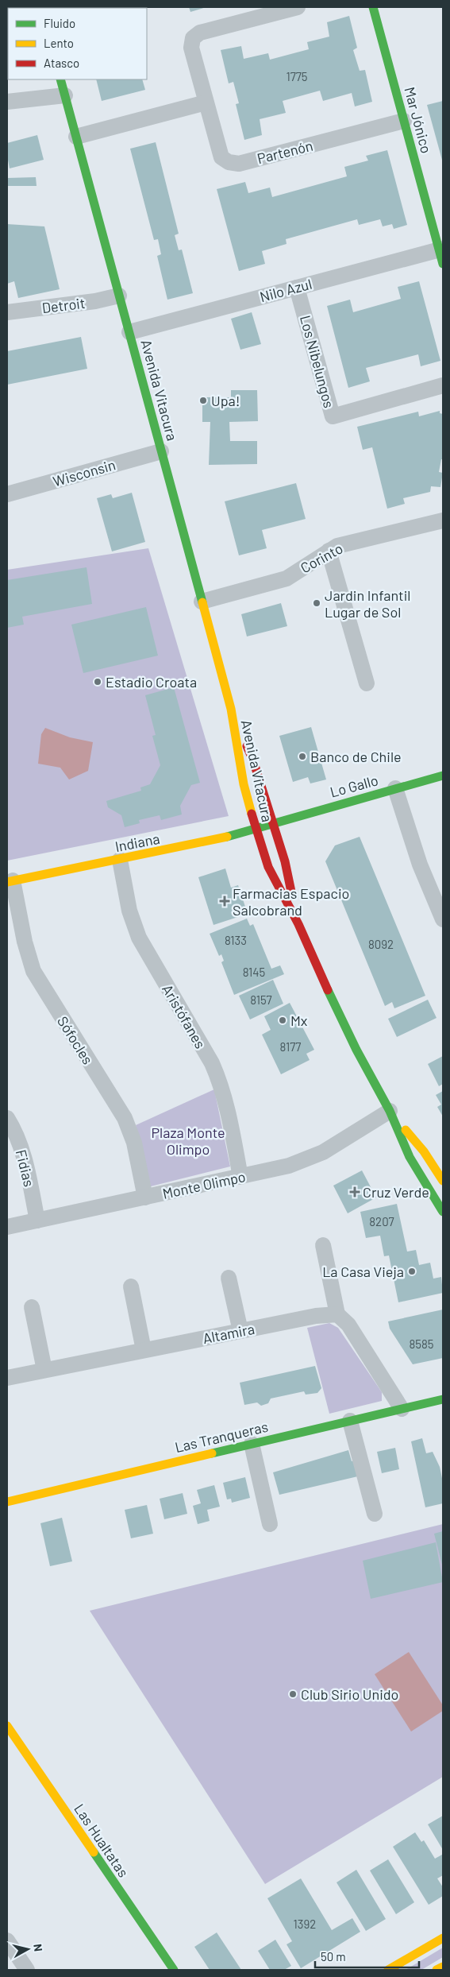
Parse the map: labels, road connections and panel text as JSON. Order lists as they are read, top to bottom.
{
  "streets": {
    "main road": [
      "Mar Jónico",
      "Avenida Vitacura",
      "Lo Gallo",
      "Indiana",
      "Las Tranqueras",
      "Las Hualtatas"
    ],
    "street": [
      "Partenón",
      "Nilo Azul",
      "Detroit",
      "Los Nibelungos",
      "Wisconsin",
      "Corinto",
      "Aristófanes",
      "Sófocles",
      "Fidias",
      "Monte Olimpo",
      "Altamira"
    ]
  },
  "crossings": [
    ["Mar Jónico", "Partenón"],
    ["Mar Jónico", "Nilo Azul"],
    ["Nilo Azul", "Los Nibelungos"],
    ["Nilo Azul", "Avenida Vitacura"],
    ["Detroit", "Avenida Vitacura"],
    ["Avenida Vitacura", "Wisconsin"],
    ["Avenida Vitacura", "Corinto"],
    ["Avenida Vitacura", "Lo Gallo"],
    ["Avenida Vitacura", "Indiana"],
    ["Avenida Vitacura", "Monte Olimpo"],
    ["Lo Gallo", "Indiana"],
    ["Indiana", "Aristófanes"],
    ["Indiana", "Sófocles"],
    ["Aristófanes", "Monte Olimpo"],
    ["Sófocles", "Monte Olimpo"],
    ["Fidias", "Monte Olimpo"]
  ],
  "parks": ["Plaza Monte Olimpo"],
  "places": {
    "other": [
      "Upa!",
      "Jardin Infantil Lugar de Sol",
      "Estadio Croata",
      "Banco de Chile",
      "Mx",
      "La Casa Vieja",
      "Club Sirio Unido"
    ],
    "health": ["Farmacias Espacio Salcobrand", "Cruz Verde"]
  },
  "house_numbers": [
    "1775",
    "8133",
    "8092",
    "8145",
    "8157",
    "8177",
    "8207",
    "8585",
    "1392"
  ],
  "legend": ["Fluido", "Lento", "Atasco"],
  "scale_bar": "50 m",
  "north": "right"
}
